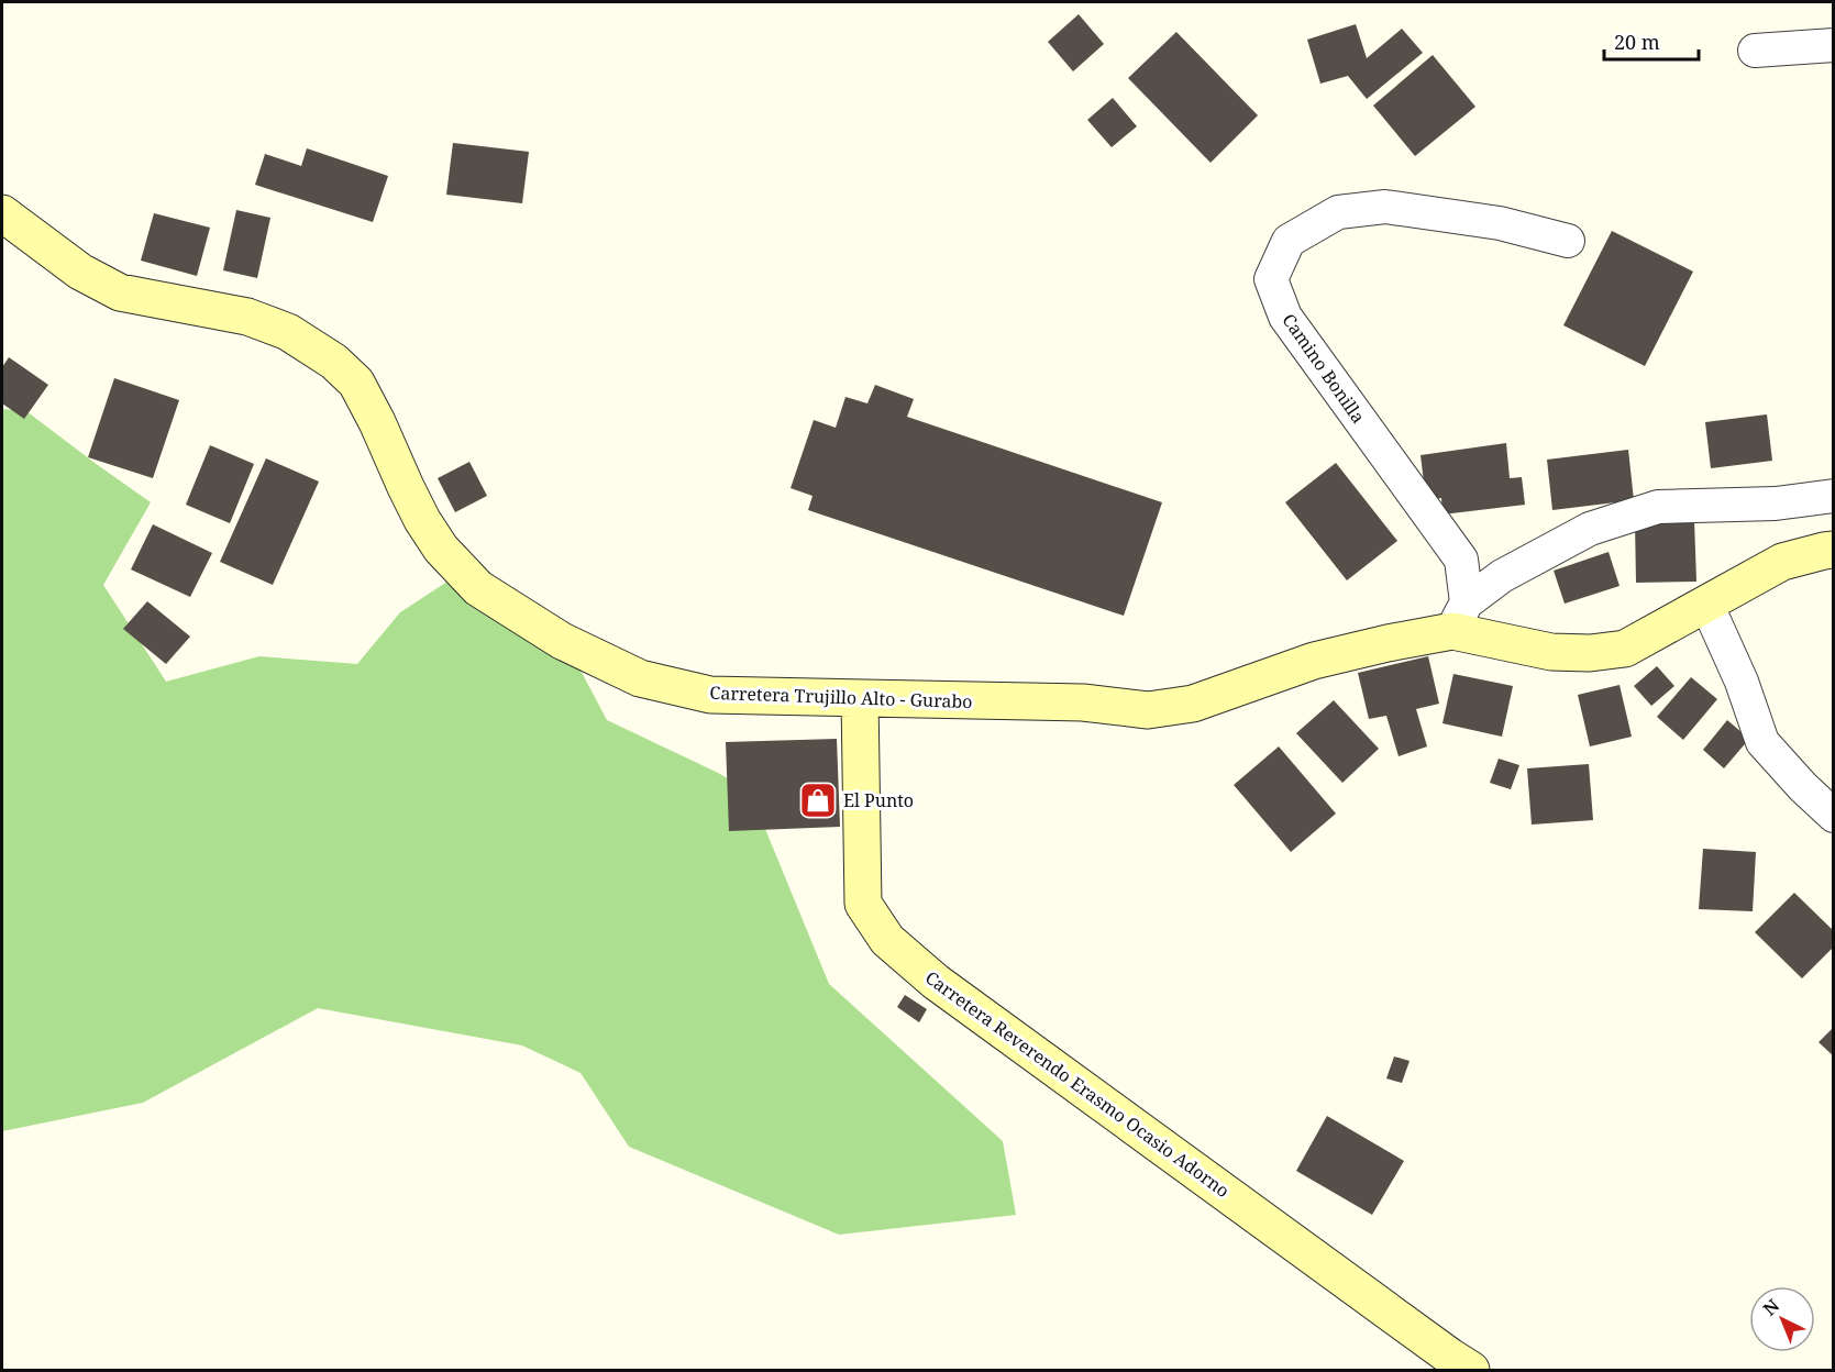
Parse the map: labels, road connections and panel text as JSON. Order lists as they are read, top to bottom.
{
  "streets": {
    "main road": ["Carretera Trujillo Alto - Gurabo", "Carretera Reverendo Erasmo Ocasio Adorno"],
    "street": ["Camino Bonilla"]
  },
  "crossings": [
    ["Camino Bonilla", "Carretera Trujillo Alto - Gurabo"],
    ["Carretera Trujillo Alto - Gurabo", "Carretera Reverendo Erasmo Ocasio Adorno"]
  ],
  "places": {
    "shop": ["El Punto"]
  },
  "scale_bar": "20 m",
  "north": "top left"
}
